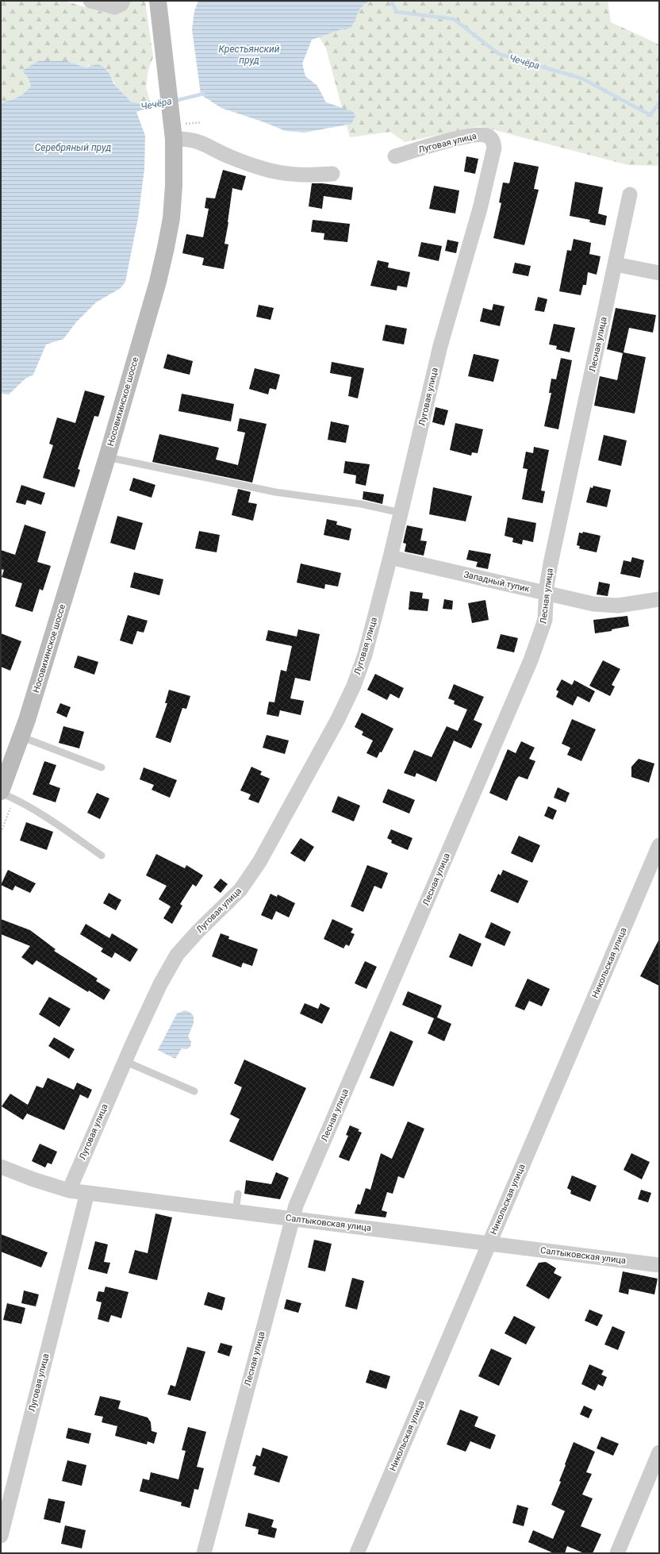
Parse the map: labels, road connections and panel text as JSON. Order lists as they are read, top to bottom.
{
  "streets": {
    "main road": ["Носовихинское шоссе"],
    "street": [
      "Луговая улица",
      "Лесная улица",
      "Западный тупик",
      "Никольская улица",
      "Салтыковская улица"
    ]
  },
  "crossings": [
    ["Луговая улица", "Западный тупик"],
    ["Луговая улица", "Салтыковская улица"],
    ["Лесная улица", "Западный тупик"],
    ["Лесная улица", "Салтыковская улица"],
    ["Никольская улица", "Салтыковская улица"]
  ],
  "water": ["Крестьянский пруд", "Чечёра", "Серебряный пруд"]
}
